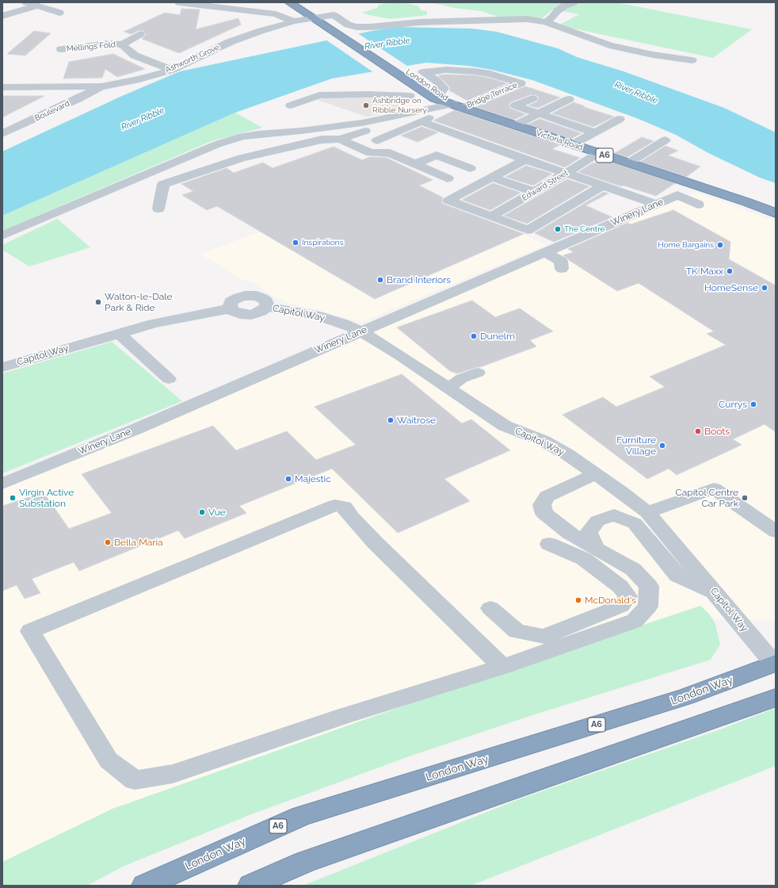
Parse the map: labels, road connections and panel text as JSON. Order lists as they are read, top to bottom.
{
  "streets": {
    "highway": [
      "London Road",
      "Victoria Road",
      "A6",
      "London Way"
    ],
    "street": [
      "Mellings Fold",
      "Ashworth Grove",
      "Bridge Terrace",
      "Boulevard",
      "Edward Street",
      "Winery Lane",
      "Capitol Way"
    ]
  },
  "crossings": [
    ["Mellings Fold", "Ashworth Grove"],
    ["Ashworth Grove", "London Road"],
    ["Ashworth Grove", "Boulevard"],
    ["Ashworth Grove", "A6"],
    ["London Road", "Bridge Terrace"],
    ["London Road", "Victoria Road"],
    ["London Road", "A6"],
    ["Bridge Terrace", "Victoria Road"],
    ["Victoria Road", "Edward Street"],
    ["Winery Lane", "Capitol Way"],
    ["Capitol Way", "London Way"]
  ],
  "water": ["River Ribble"],
  "places": [
    "Ashbridge on Ribble Nursery",
    "The Centre",
    "Inspirations",
    "Home Bargains",
    "TK Maxx",
    "Brand Interiors",
    "HomeSense",
    "Walton-le-Dale Park & Ride",
    "Dunelm",
    "Currys",
    "Waitrose",
    "Boots",
    "Furniture Village",
    "Majestic",
    "Virgin Active Substation",
    "Capitol Centre Car Park",
    "Vue",
    "Bella Maria",
    "McDonald's"
  ]
}
